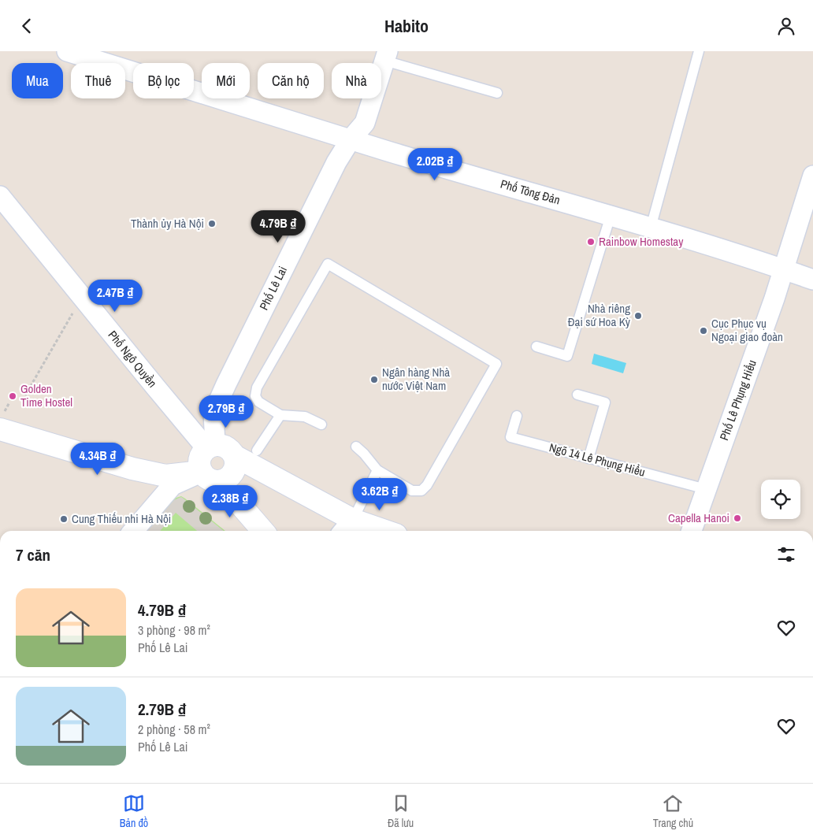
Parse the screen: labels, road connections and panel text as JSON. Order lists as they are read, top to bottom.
{
  "streets": {
    "street": [
      "Phố Tông Đản",
      "Phố Lê Lai",
      "Phố Ngô Quyền",
      "Phố Lê Phụng Hiểu"
    ],
    "lane": ["Ngõ 14 Lê Phụng Hiểu"]
  },
  "crossings": [
    ["Phố Tông Đản", "Phố Lê Lai"],
    ["Phố Tông Đản", "Phố Lê Phụng Hiểu"],
    ["Phố Lê Lai", "Phố Ngô Quyền"],
    ["Phố Lê Phụng Hiểu", "Ngõ 14 Lê Phụng Hiểu"]
  ],
  "places": [
    "Thành ủy Hà Nội",
    "Rainbow Homestay",
    "Nhà riêng Đại sứ Hoa Kỳ",
    "Cục Phục vụ Ngoại giao đoàn",
    "Ngân hàng Nhà nước Việt Nam",
    "Golden Time Hostel",
    "Capella Hanoi",
    "Cung Thiếu nhi Hà Nội"
  ],
  "page": {
    "header": "Habito",
    "chip": [
      "Mua",
      "Thuê",
      "Bộ lọc",
      "Mới",
      "Căn hộ",
      "Nhà"
    ],
    "price": [
      "2.02B ₫",
      "4.79B ₫",
      "2.47B ₫",
      "2.79B ₫",
      "4.34B ₫",
      "3.62B ₫",
      "2.38B ₫"
    ],
    "heading": "7 căn",
    "list": [
      {
        "name": "4.79B ₫",
        "note": "3 phòng · 98 m² · Phố Lê Lai"
      },
      {
        "name": "2.79B ₫",
        "note": "2 phòng · 58 m² · Phố Lê Lai"
      }
    ],
    "tabs": ["Bản đồ", "Đã lưu", "Trang chủ"]
  }
}
